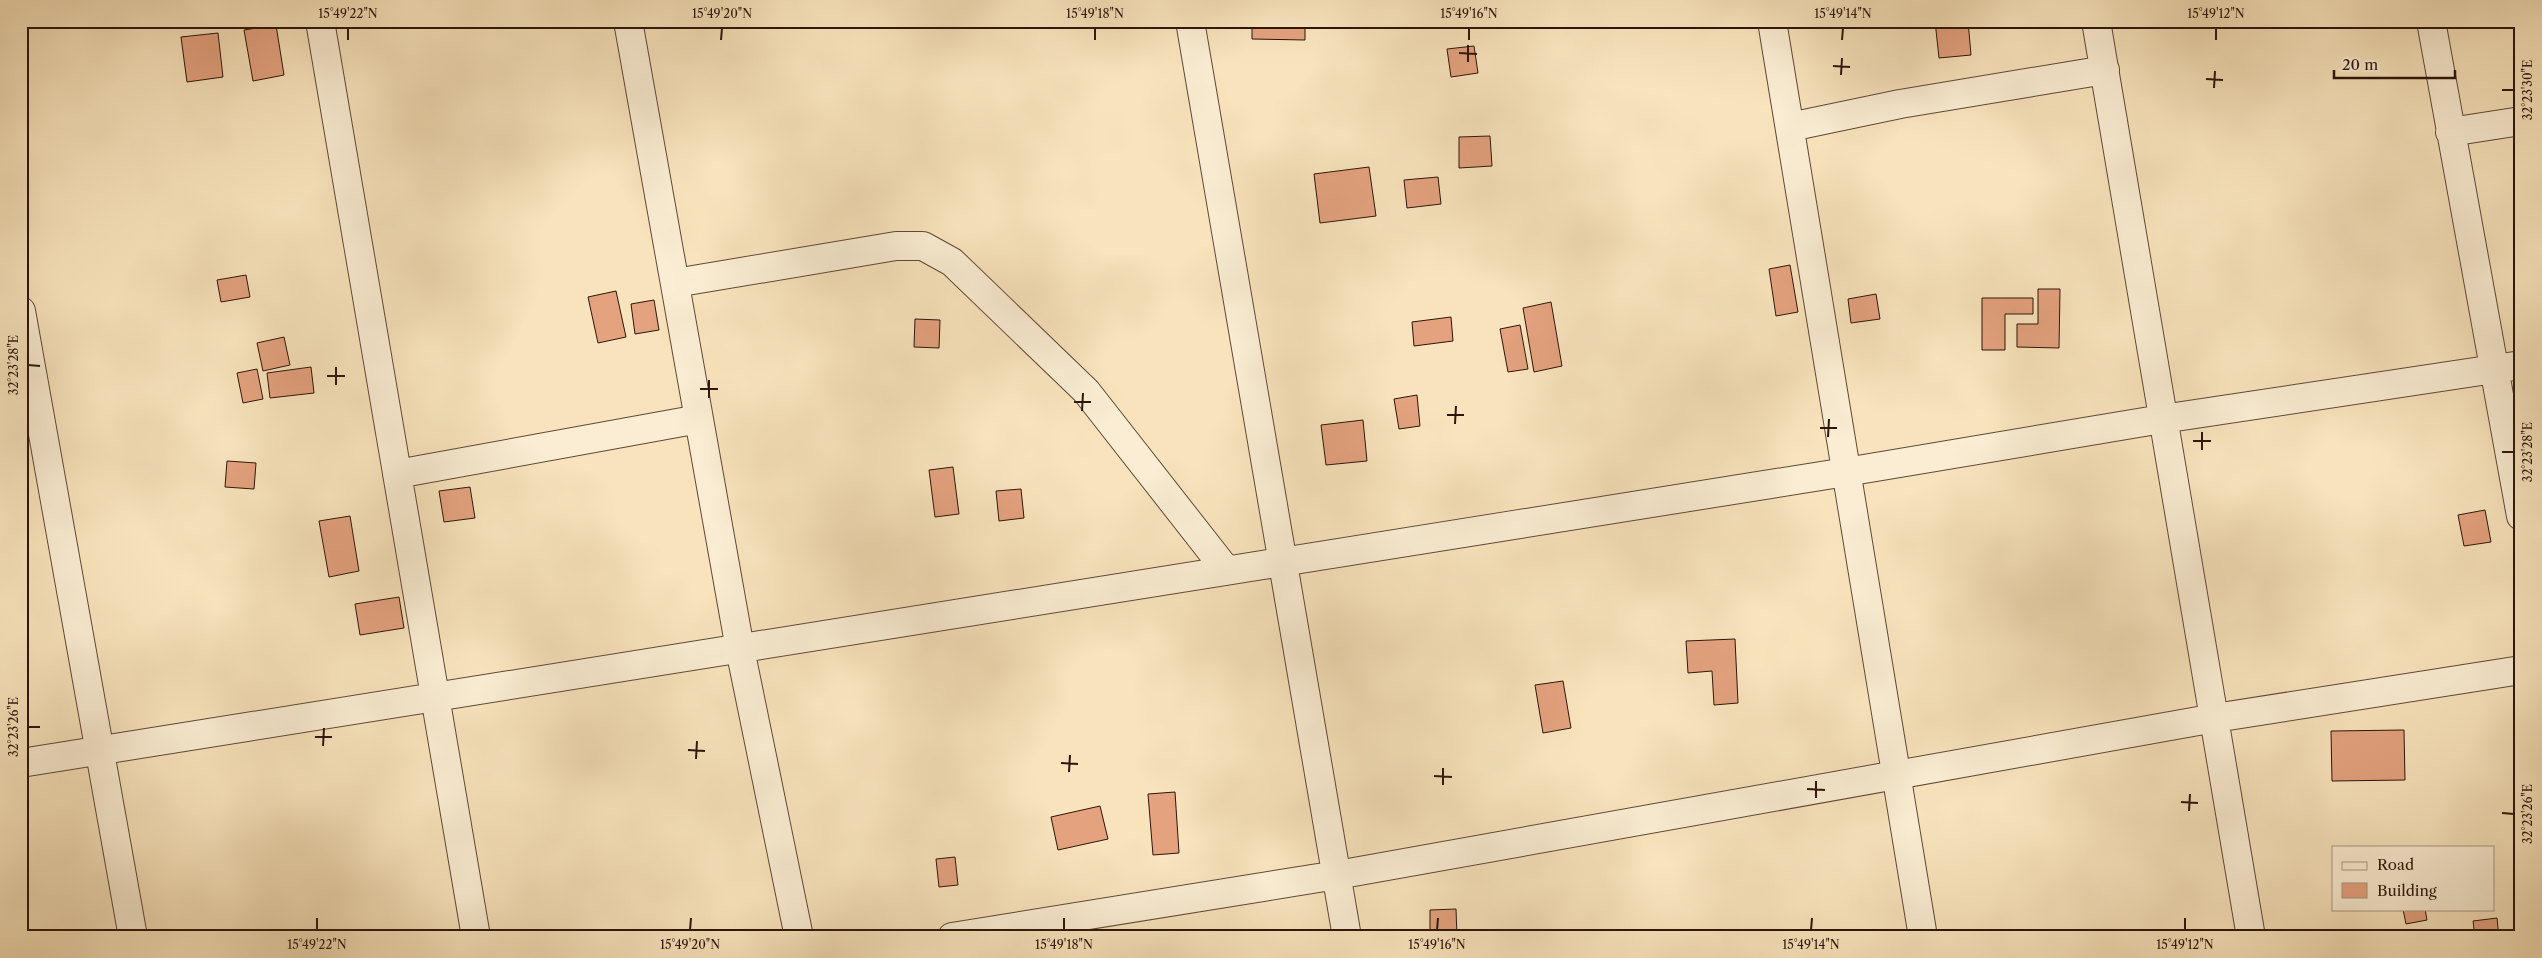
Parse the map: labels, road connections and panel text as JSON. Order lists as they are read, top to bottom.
{
  "legend": ["Road", "Building"],
  "scale_bar": "20 m",
  "coordinates": [
    "15°49'22\"N",
    "15°49'20\"N",
    "15°49'18\"N",
    "15°49'16\"N",
    "15°49'14\"N",
    "15°49'12\"N",
    "32°23'30\"E",
    "32°23'28\"E",
    "32°23'26\"E"
  ]
}
